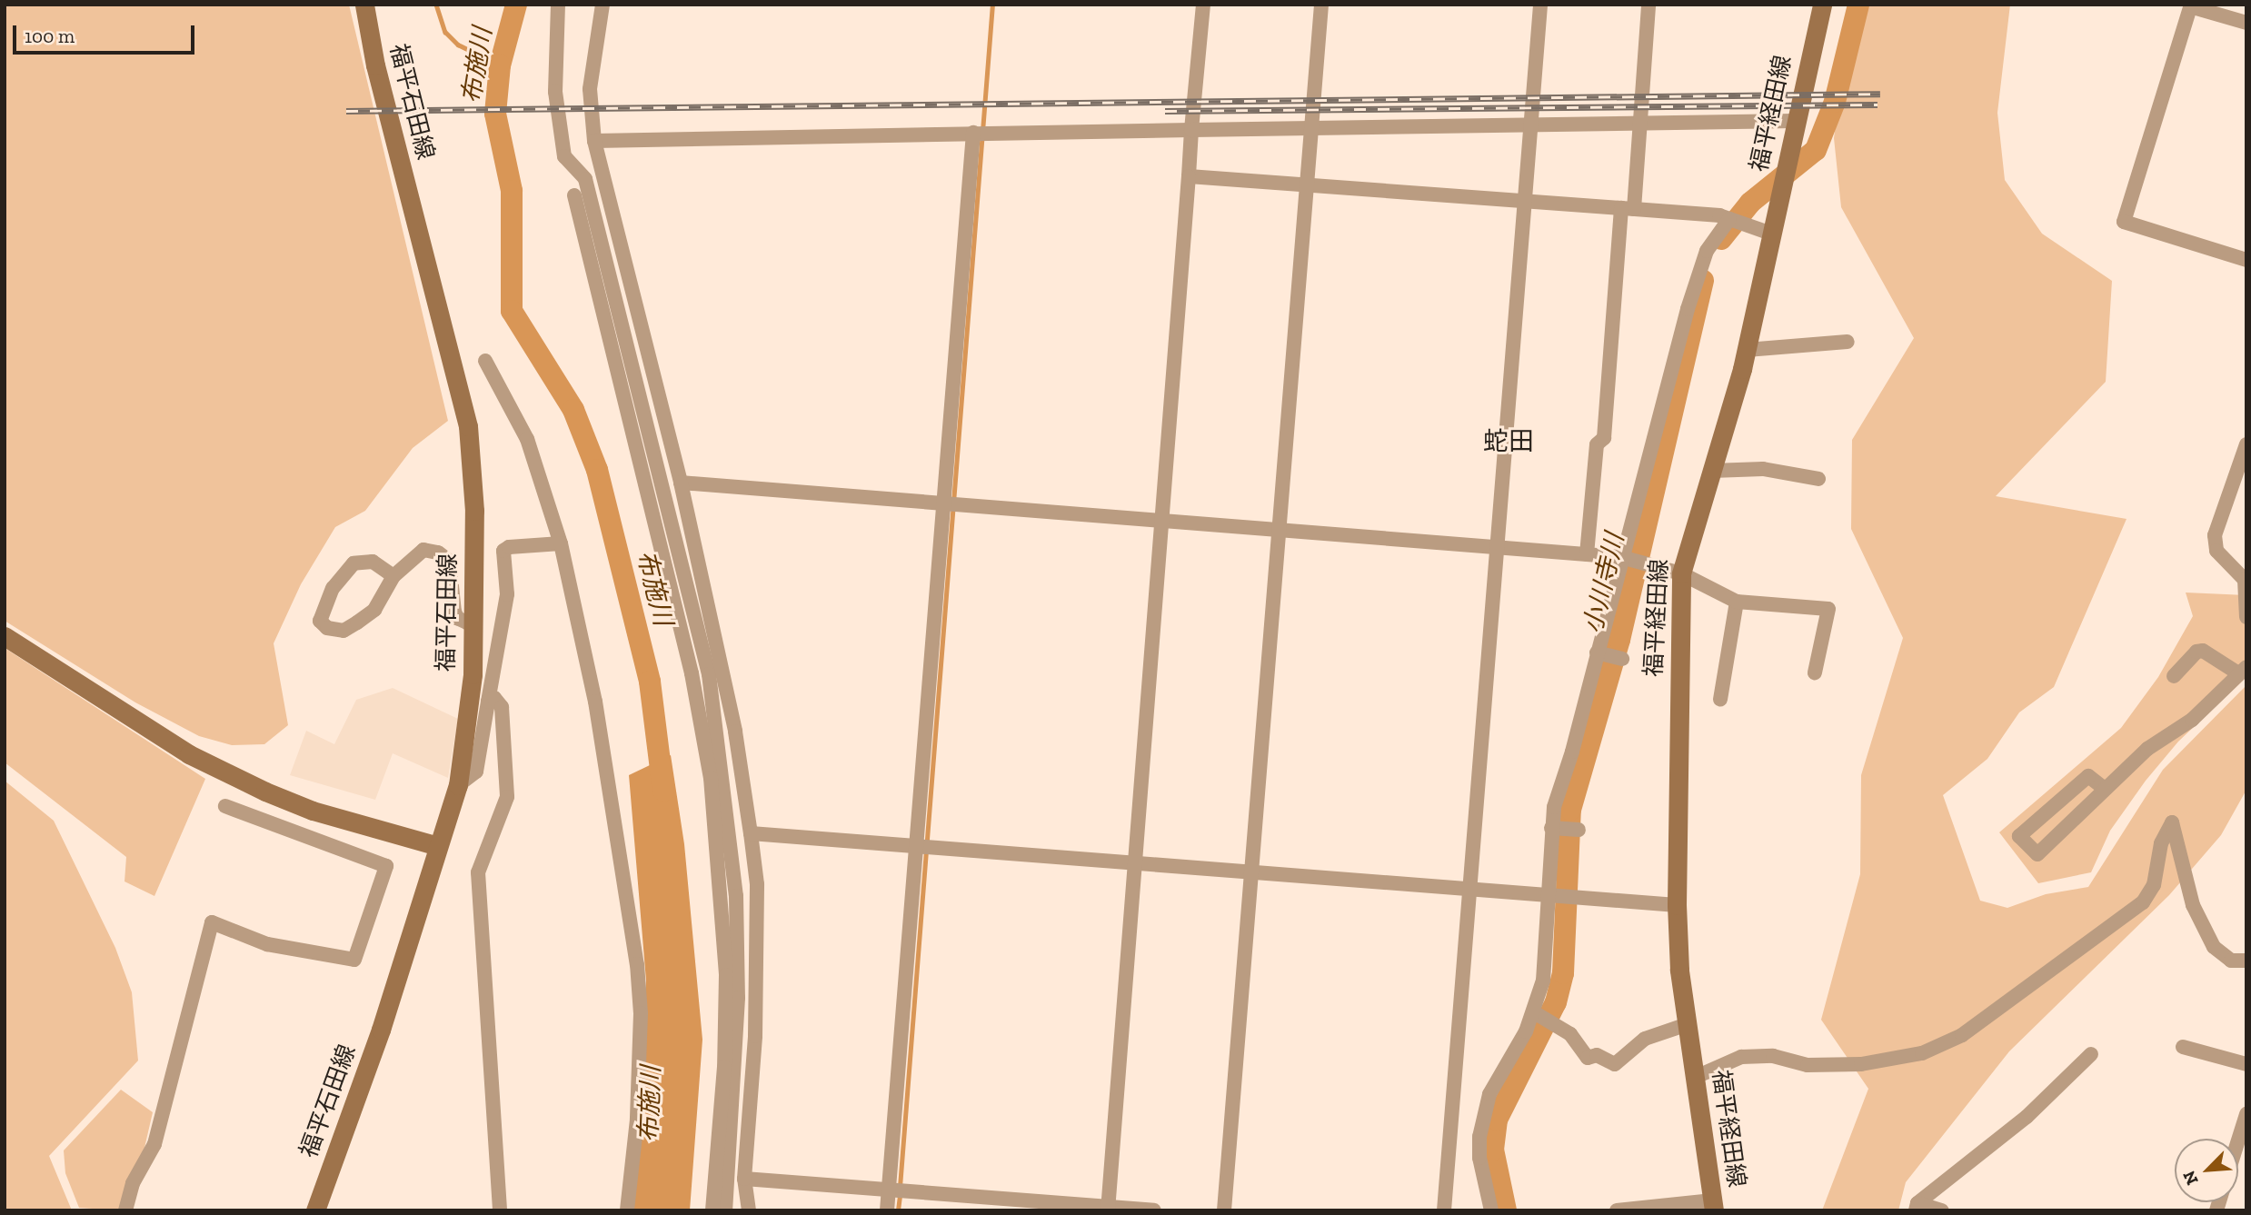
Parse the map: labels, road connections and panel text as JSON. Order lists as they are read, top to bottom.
{
  "streets": {
    "main road": ["福平石田線", "福平経田線"]
  },
  "districts": ["蛇田"],
  "water": ["布施川", "小川寺川"],
  "scale_bar": "100 m",
  "north": "bottom left"
}
